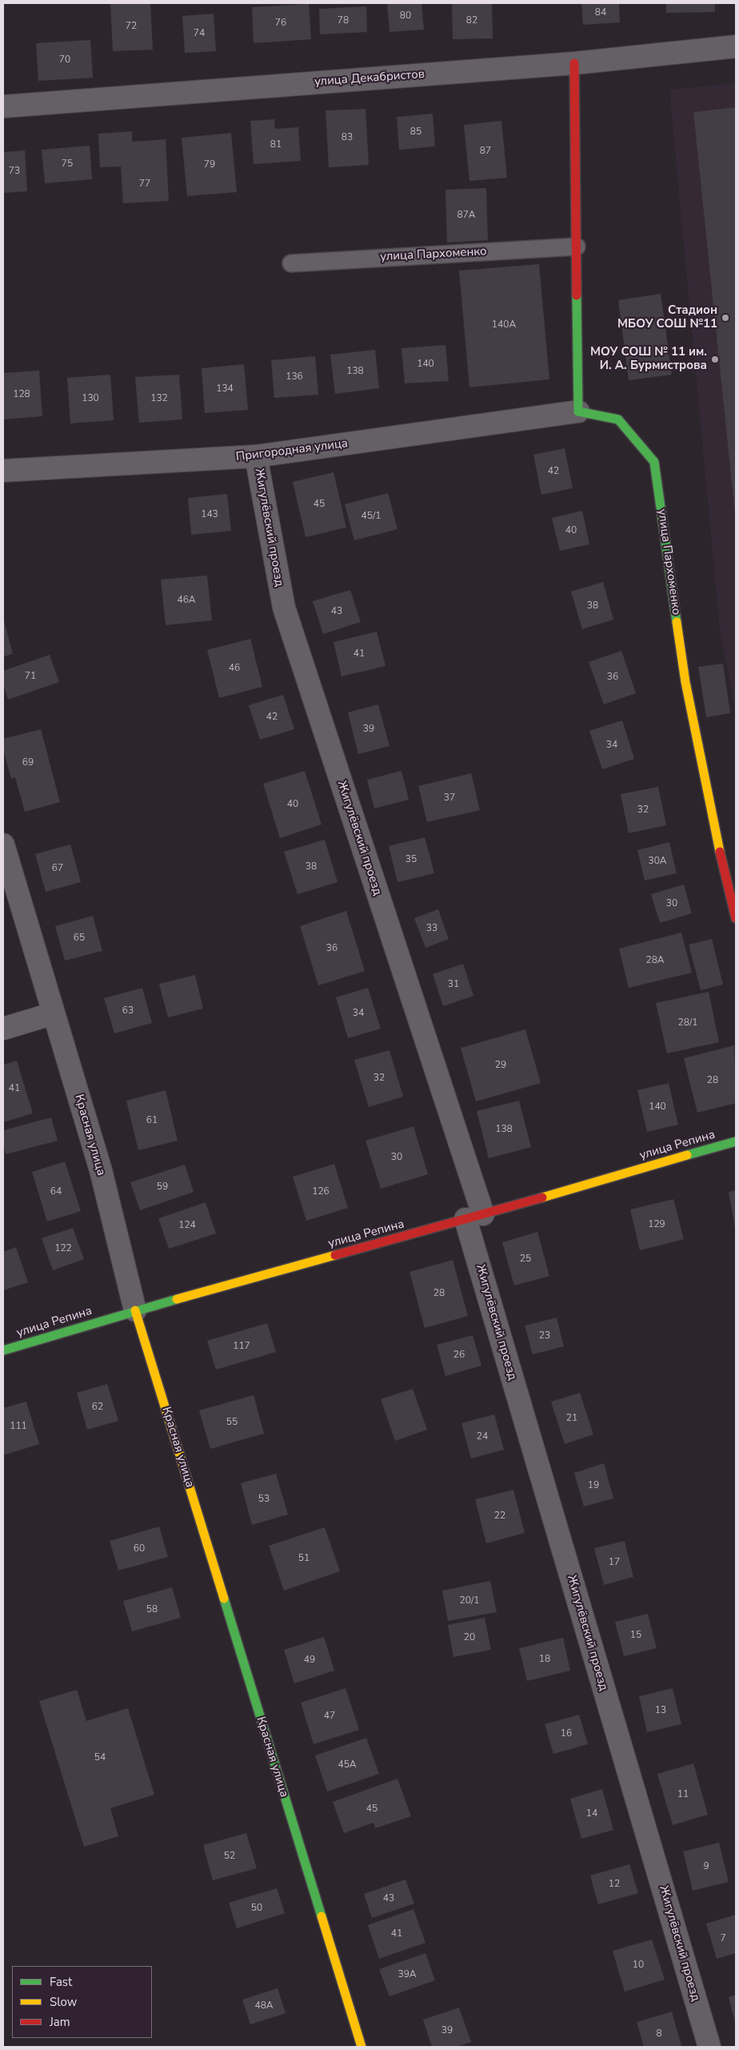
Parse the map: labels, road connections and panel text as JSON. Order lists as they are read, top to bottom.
{
  "streets": {
    "street": [
      "улица Декабристов",
      "улица Пархоменко",
      "Пригородная улица",
      "Жигулёвский проезд",
      "Красная улица",
      "улица Репина"
    ]
  },
  "crossings": [
    ["улица Пархоменко", "Пригородная улица"],
    ["Пригородная улица", "Жигулёвский проезд"],
    ["Жигулёвский проезд", "улица Репина"],
    ["Красная улица", "улица Репина"]
  ],
  "places": ["Стадион МБОУ СОШ №11", "МОУ СОШ № 11 им. И. А. Бурмистрова"],
  "house_numbers": [
    "84",
    "80",
    "78",
    "82",
    "76",
    "72",
    "74",
    "70",
    "85",
    "83",
    "81",
    "87",
    "75",
    "79",
    "73",
    "77",
    "87А",
    "140А",
    "140",
    "138",
    "136",
    "134",
    "128",
    "130",
    "132",
    "42",
    "45",
    "143",
    "45/1",
    "40",
    "46А",
    "38",
    "43",
    "41",
    "46",
    "71",
    "36",
    "42",
    "39",
    "34",
    "69",
    "37",
    "40",
    "32",
    "35",
    "30А",
    "38",
    "67",
    "30",
    "33",
    "65",
    "36",
    "28А",
    "31",
    "63",
    "34",
    "28/1",
    "29",
    "32",
    "28",
    "41",
    "140",
    "61",
    "138",
    "30",
    "59",
    "64",
    "126",
    "129",
    "124",
    "122",
    "25",
    "28",
    "23",
    "117",
    "26",
    "62",
    "21",
    "55",
    "111",
    "24",
    "19",
    "53",
    "22",
    "60",
    "51",
    "17",
    "20/1",
    "58",
    "15",
    "20",
    "18",
    "49",
    "13",
    "47",
    "16",
    "54",
    "45А",
    "11",
    "45",
    "14",
    "52",
    "9",
    "12",
    "43",
    "50",
    "41",
    "7",
    "10",
    "39А",
    "48А",
    "39",
    "8"
  ],
  "legend": ["Fast", "Slow", "Jam"]
}
